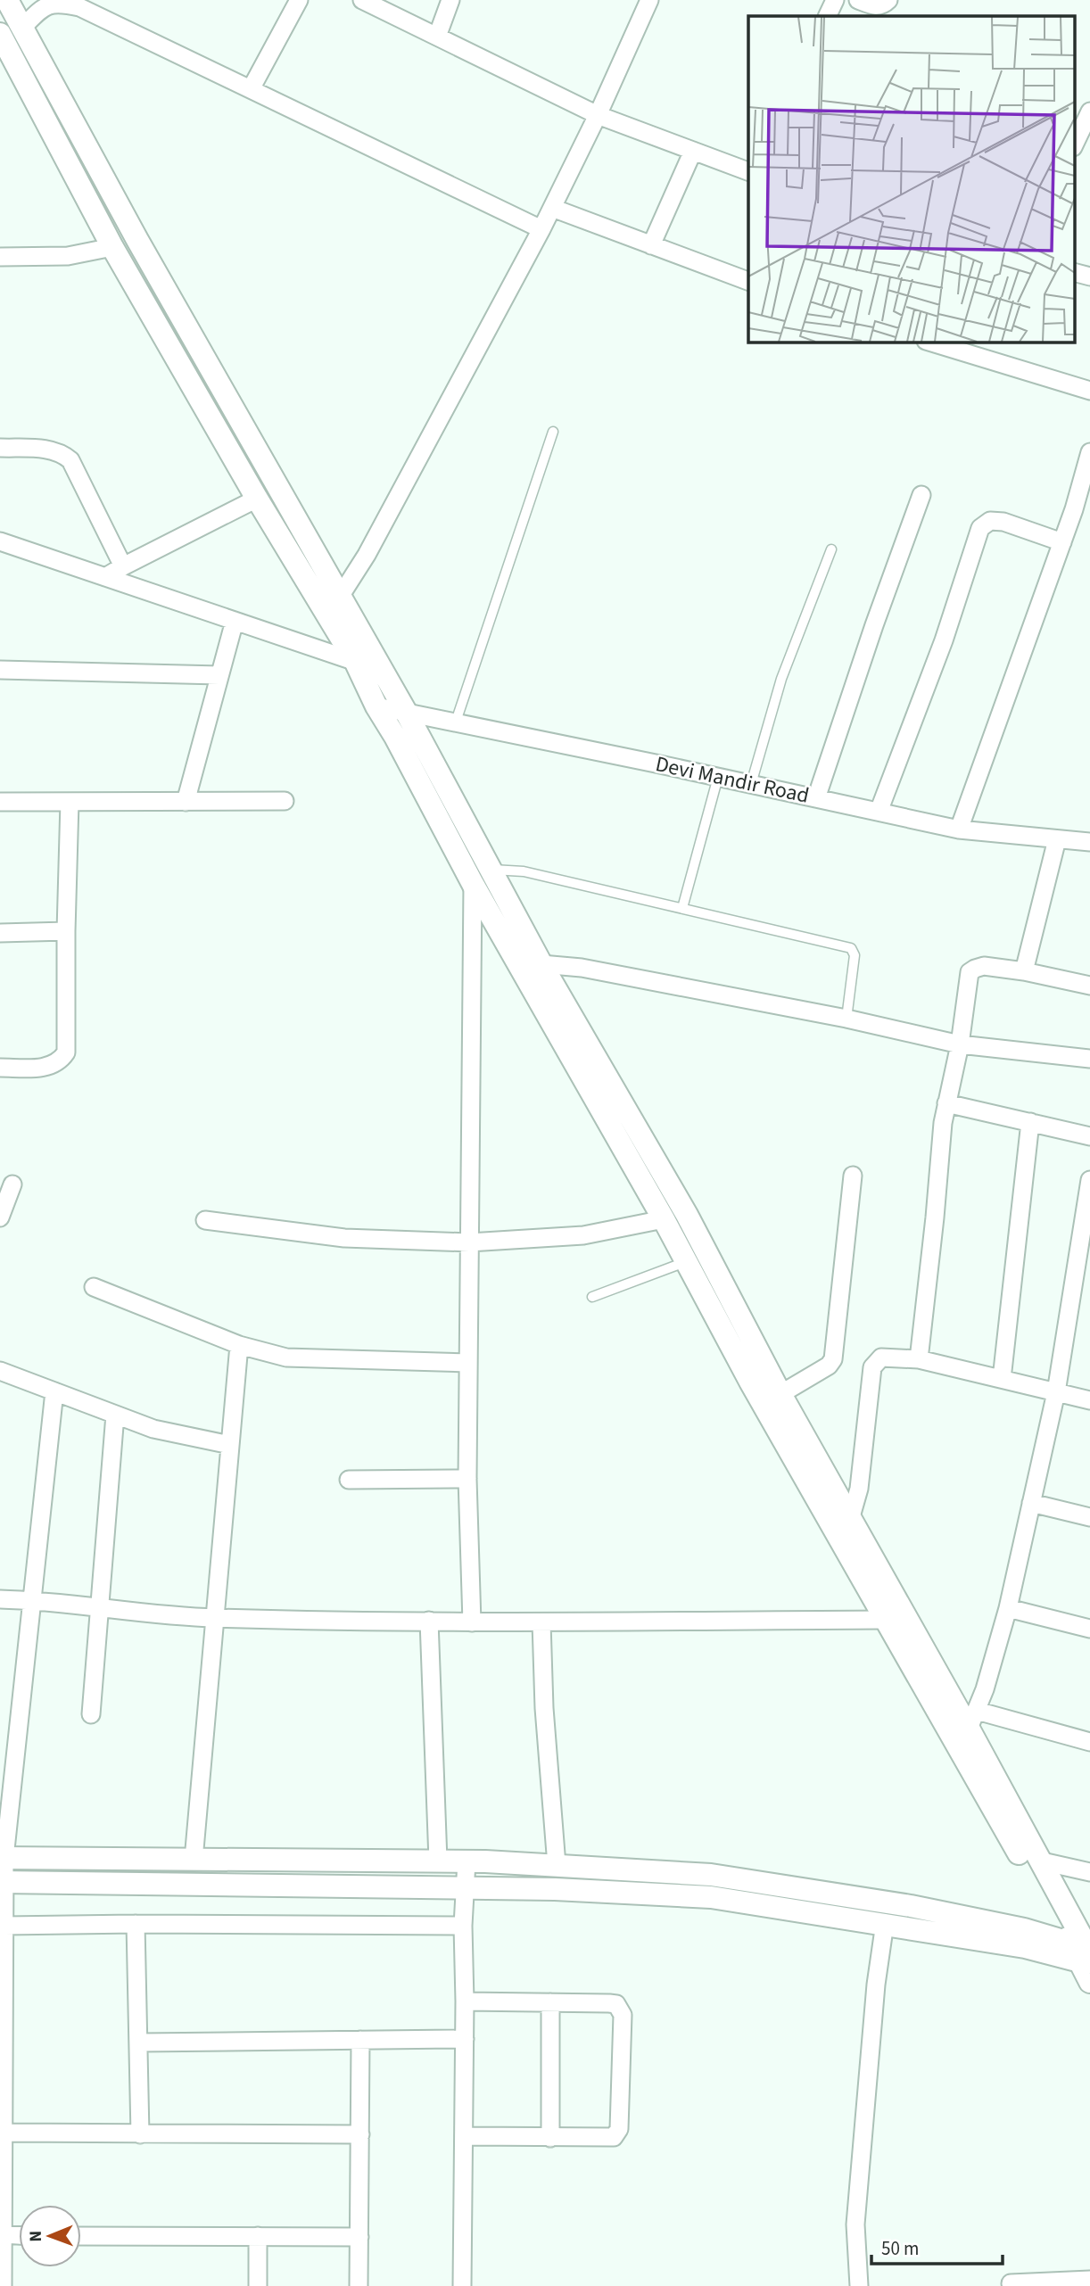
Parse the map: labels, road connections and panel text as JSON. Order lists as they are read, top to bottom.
{
  "streets": {
    "street": ["Devi Mandir Road"]
  },
  "scale_bar": "50 m",
  "north": "left"
}
